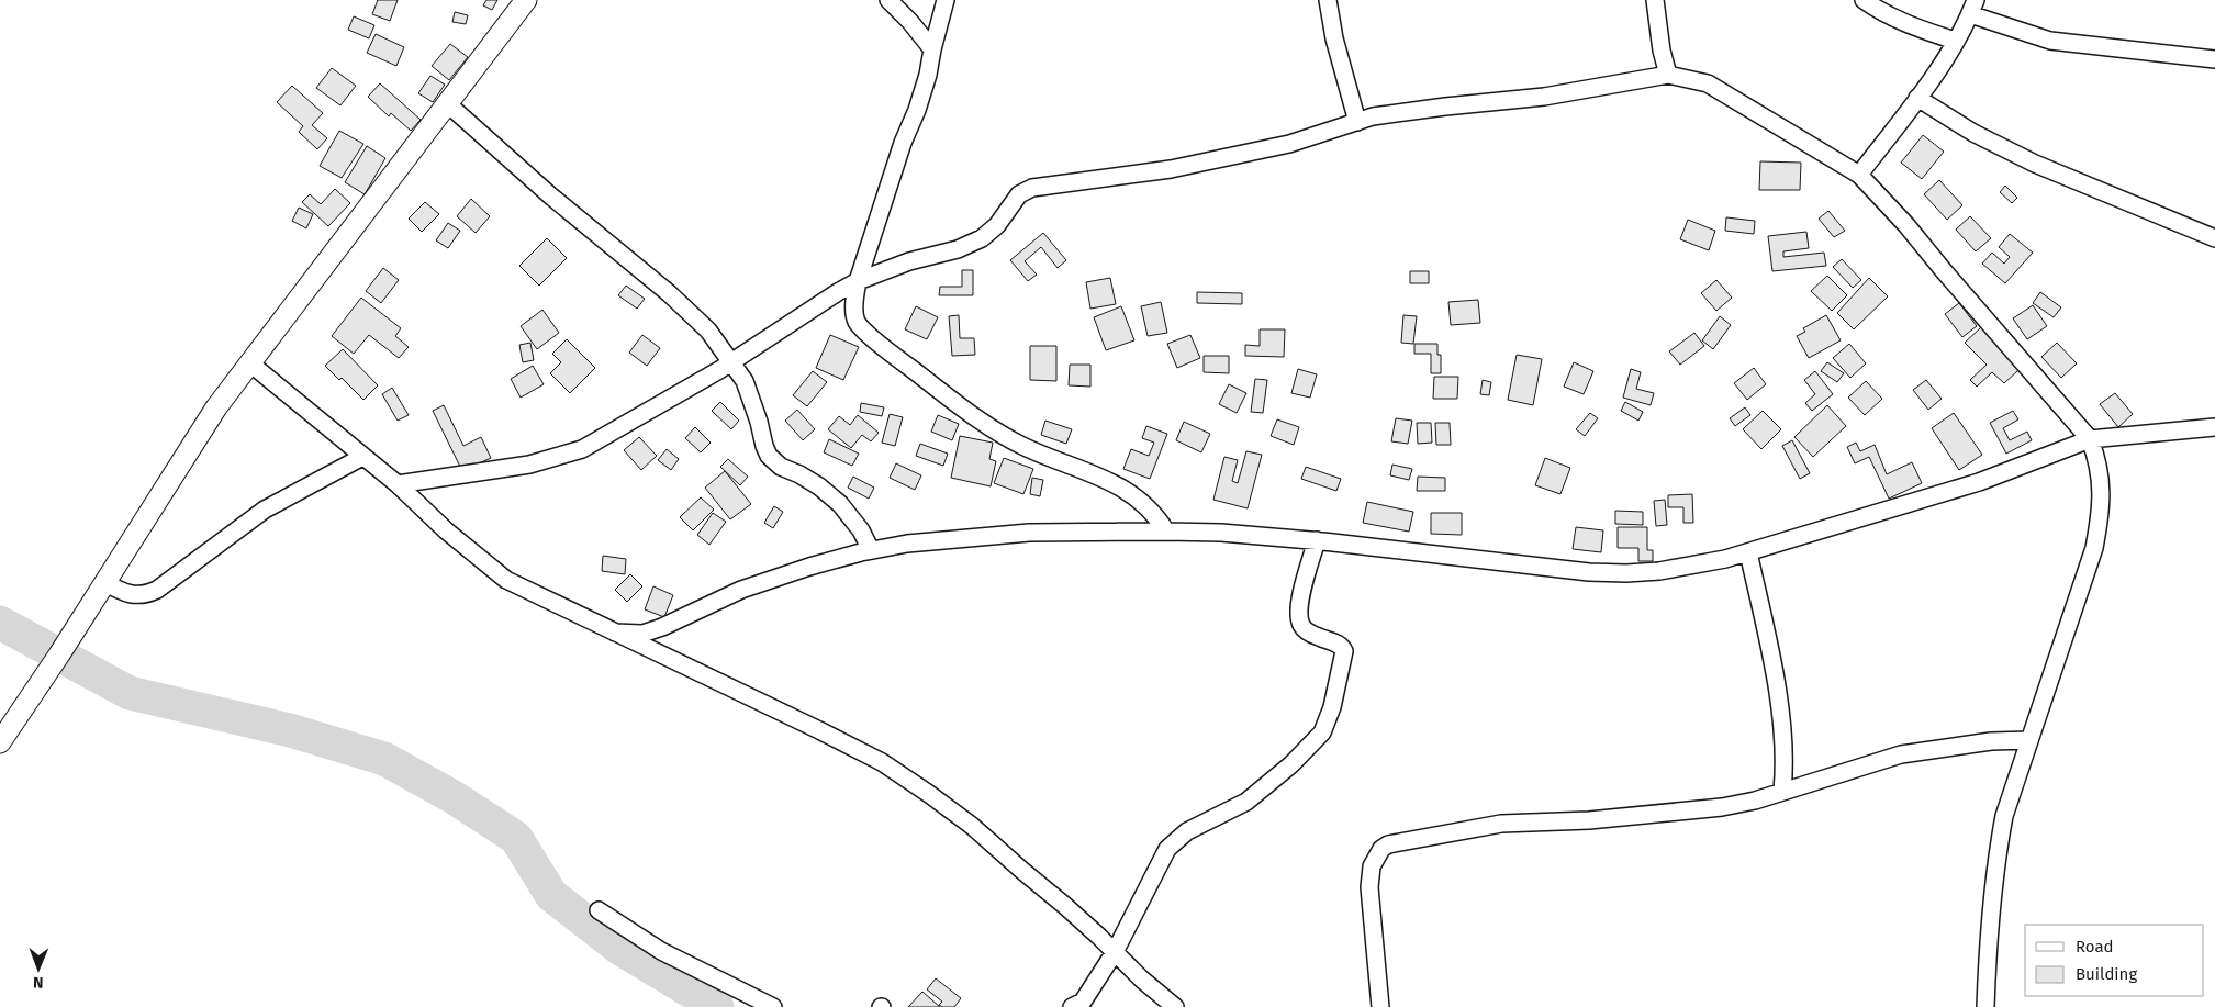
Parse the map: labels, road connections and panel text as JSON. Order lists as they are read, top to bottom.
{
  "legend": ["Road", "Building"],
  "north": "bottom"
}
